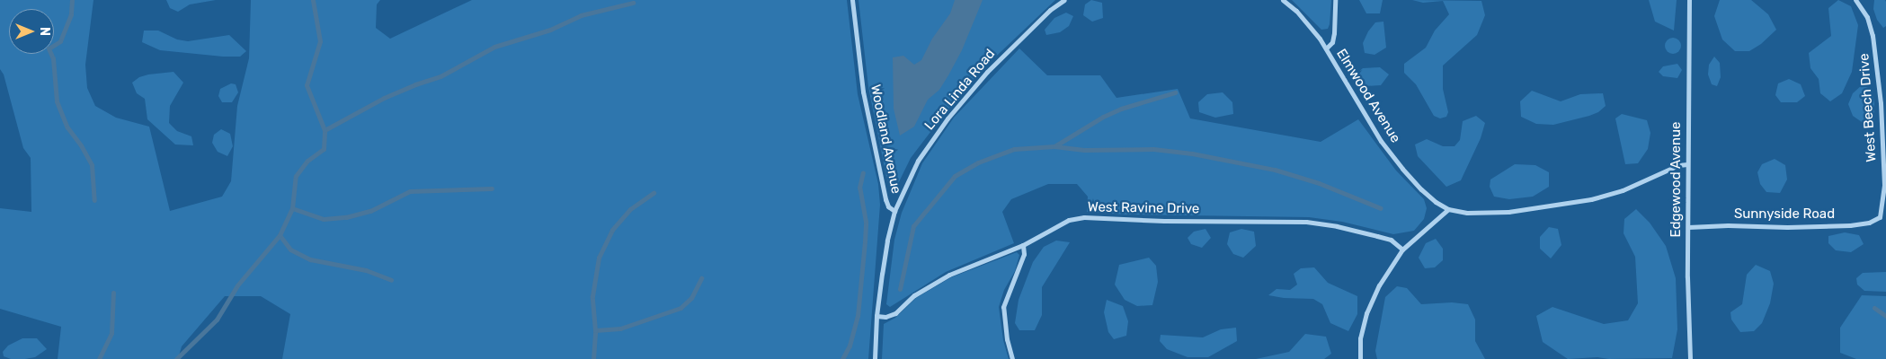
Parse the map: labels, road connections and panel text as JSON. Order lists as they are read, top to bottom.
{
  "streets": {
    "street": [
      "Lora Linda Road",
      "Elmwood Avenue",
      "West Beech Drive",
      "Woodland Avenue",
      "Edgewood Avenue",
      "West Ravine Drive",
      "Sunnyside Road"
    ]
  },
  "crossings": [
    ["Lora Linda Road", "Woodland Avenue"],
    ["West Beech Drive", "Sunnyside Road"],
    ["Woodland Avenue", "West Ravine Drive"],
    ["Edgewood Avenue", "Sunnyside Road"]
  ],
  "north": "right"
}
